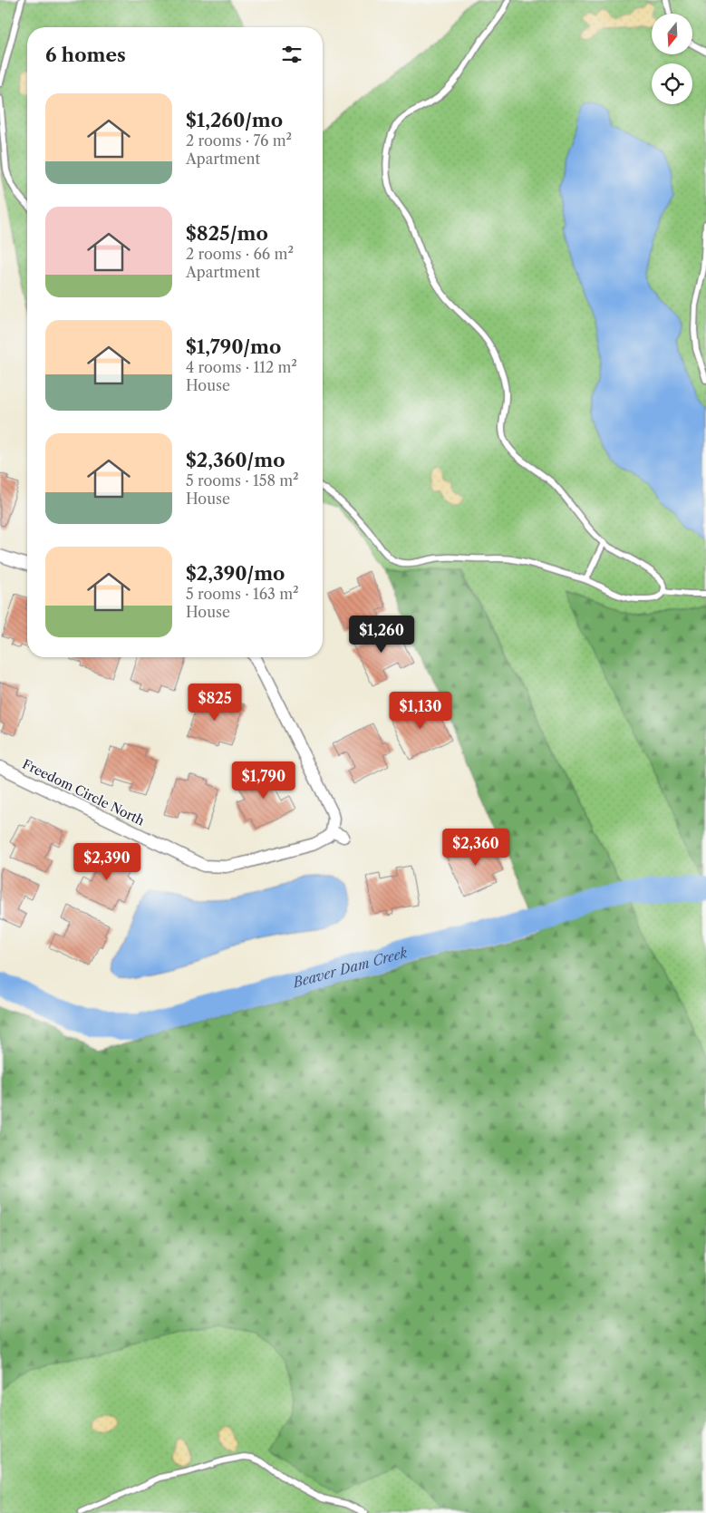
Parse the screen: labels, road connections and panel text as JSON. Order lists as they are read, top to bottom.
{
  "streets": {
    "street": ["Freedom Circle North"]
  },
  "water": ["Beaver Dam Creek"],
  "north": "bottom",
  "page": {
    "heading": "6 homes",
    "list": [
      {
        "name": "$1,260/mo",
        "note": "2 rooms · 76 m² · Apartment"
      },
      {
        "name": "$825/mo",
        "note": "2 rooms · 66 m² · Apartment"
      },
      {
        "name": "$1,790/mo",
        "note": "4 rooms · 112 m² · House"
      },
      {
        "name": "$2,360/mo",
        "note": "5 rooms · 158 m² · House"
      },
      {
        "name": "$2,390/mo",
        "note": "5 rooms · 163 m² · House"
      }
    ],
    "price": [
      "$1,260",
      "$825",
      "$1,130",
      "$1,790",
      "$2,360",
      "$2,390"
    ]
  }
}
